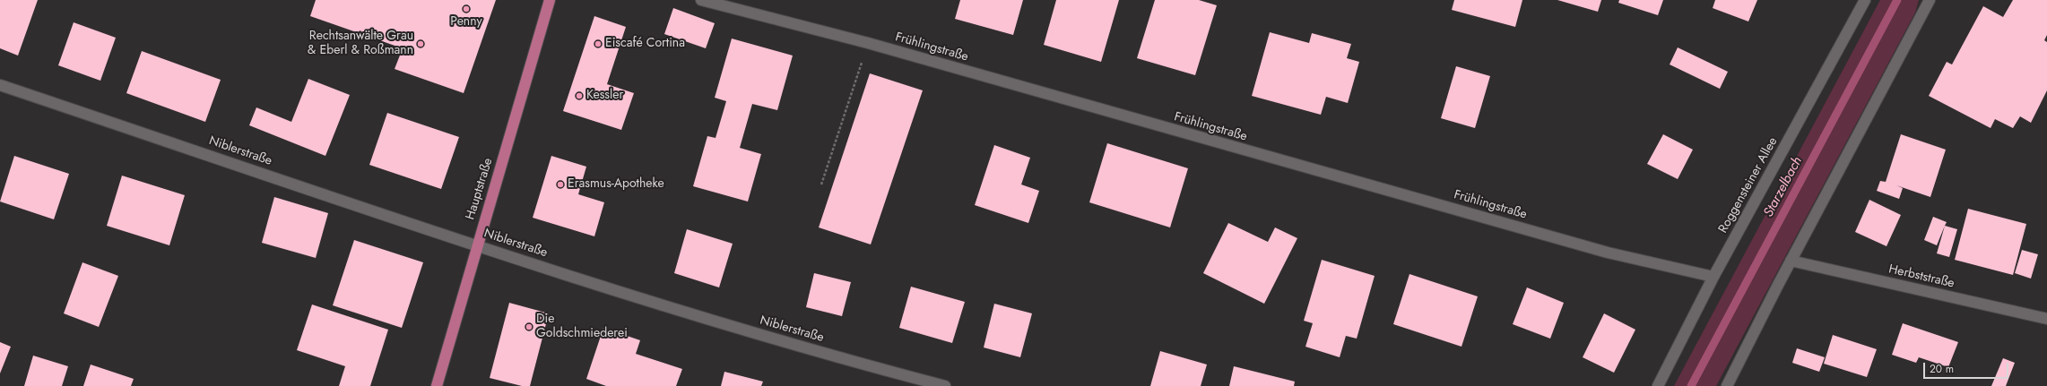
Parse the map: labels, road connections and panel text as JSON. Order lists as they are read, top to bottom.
{
  "streets": {
    "main road": ["Hauptstraße"],
    "street": [
      "Frühlingstraße",
      "Niblerstraße",
      "Roggensteiner Allee",
      "Herbststraße"
    ]
  },
  "crossings": [
    ["Frühlingstraße", "Roggensteiner Allee"],
    ["Niblerstraße", "Hauptstraße"]
  ],
  "water": ["Starzelbach"],
  "places": [
    "Penny",
    "Rechtsanwälte Grau & Eberl & Roßmann",
    "Eiscafé Cortina",
    "Kessler",
    "Erasmus-Apotheke",
    "Die Goldschmiederei"
  ],
  "scale_bar": "20 m"
}
